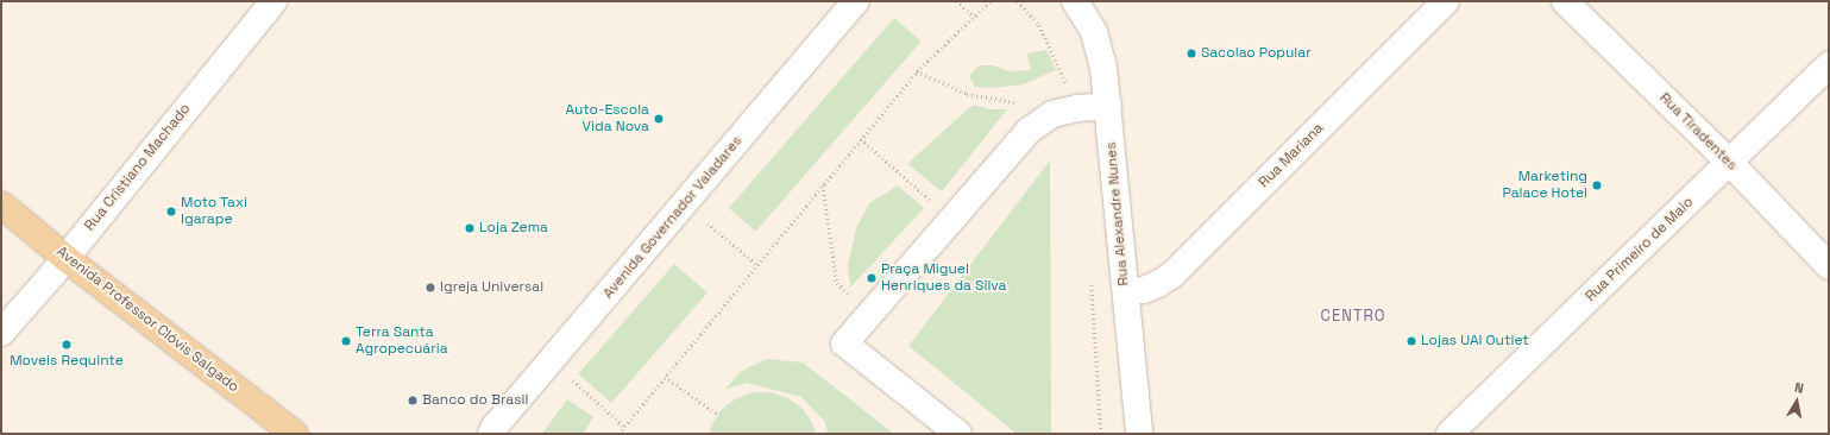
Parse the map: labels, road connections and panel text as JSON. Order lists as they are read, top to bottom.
{
  "streets": {
    "main road": ["Avenida Professor Clóvis Salgado"],
    "street": [
      "Rua Tiradentes",
      "Rua Mariana",
      "Rua Cristiano Machado",
      "Rua Alexandre Nunes",
      "Avenida Governador Valadares",
      "Rua Primeiro de Maio"
    ]
  },
  "crossings": [
    ["Rua Tiradentes", "Rua Primeiro de Maio"],
    ["Rua Mariana", "Rua Alexandre Nunes"],
    ["Rua Cristiano Machado", "Avenida Professor Clóvis Salgado"]
  ],
  "districts": ["CENTRO"],
  "places": [
    "Sacolao Popular",
    "Auto-Escola Vida Nova",
    "Marketing Palace Hotel",
    "Moto Taxi Igarape",
    "Loja Zema",
    "Praça Miguel Henriques da Silva",
    "Igreja Universal",
    "Terra Santa Agropecuária",
    "Lojas UAI Outlet",
    "Moveis Requinte",
    "Banco do Brasil"
  ],
  "north": "top"
}
